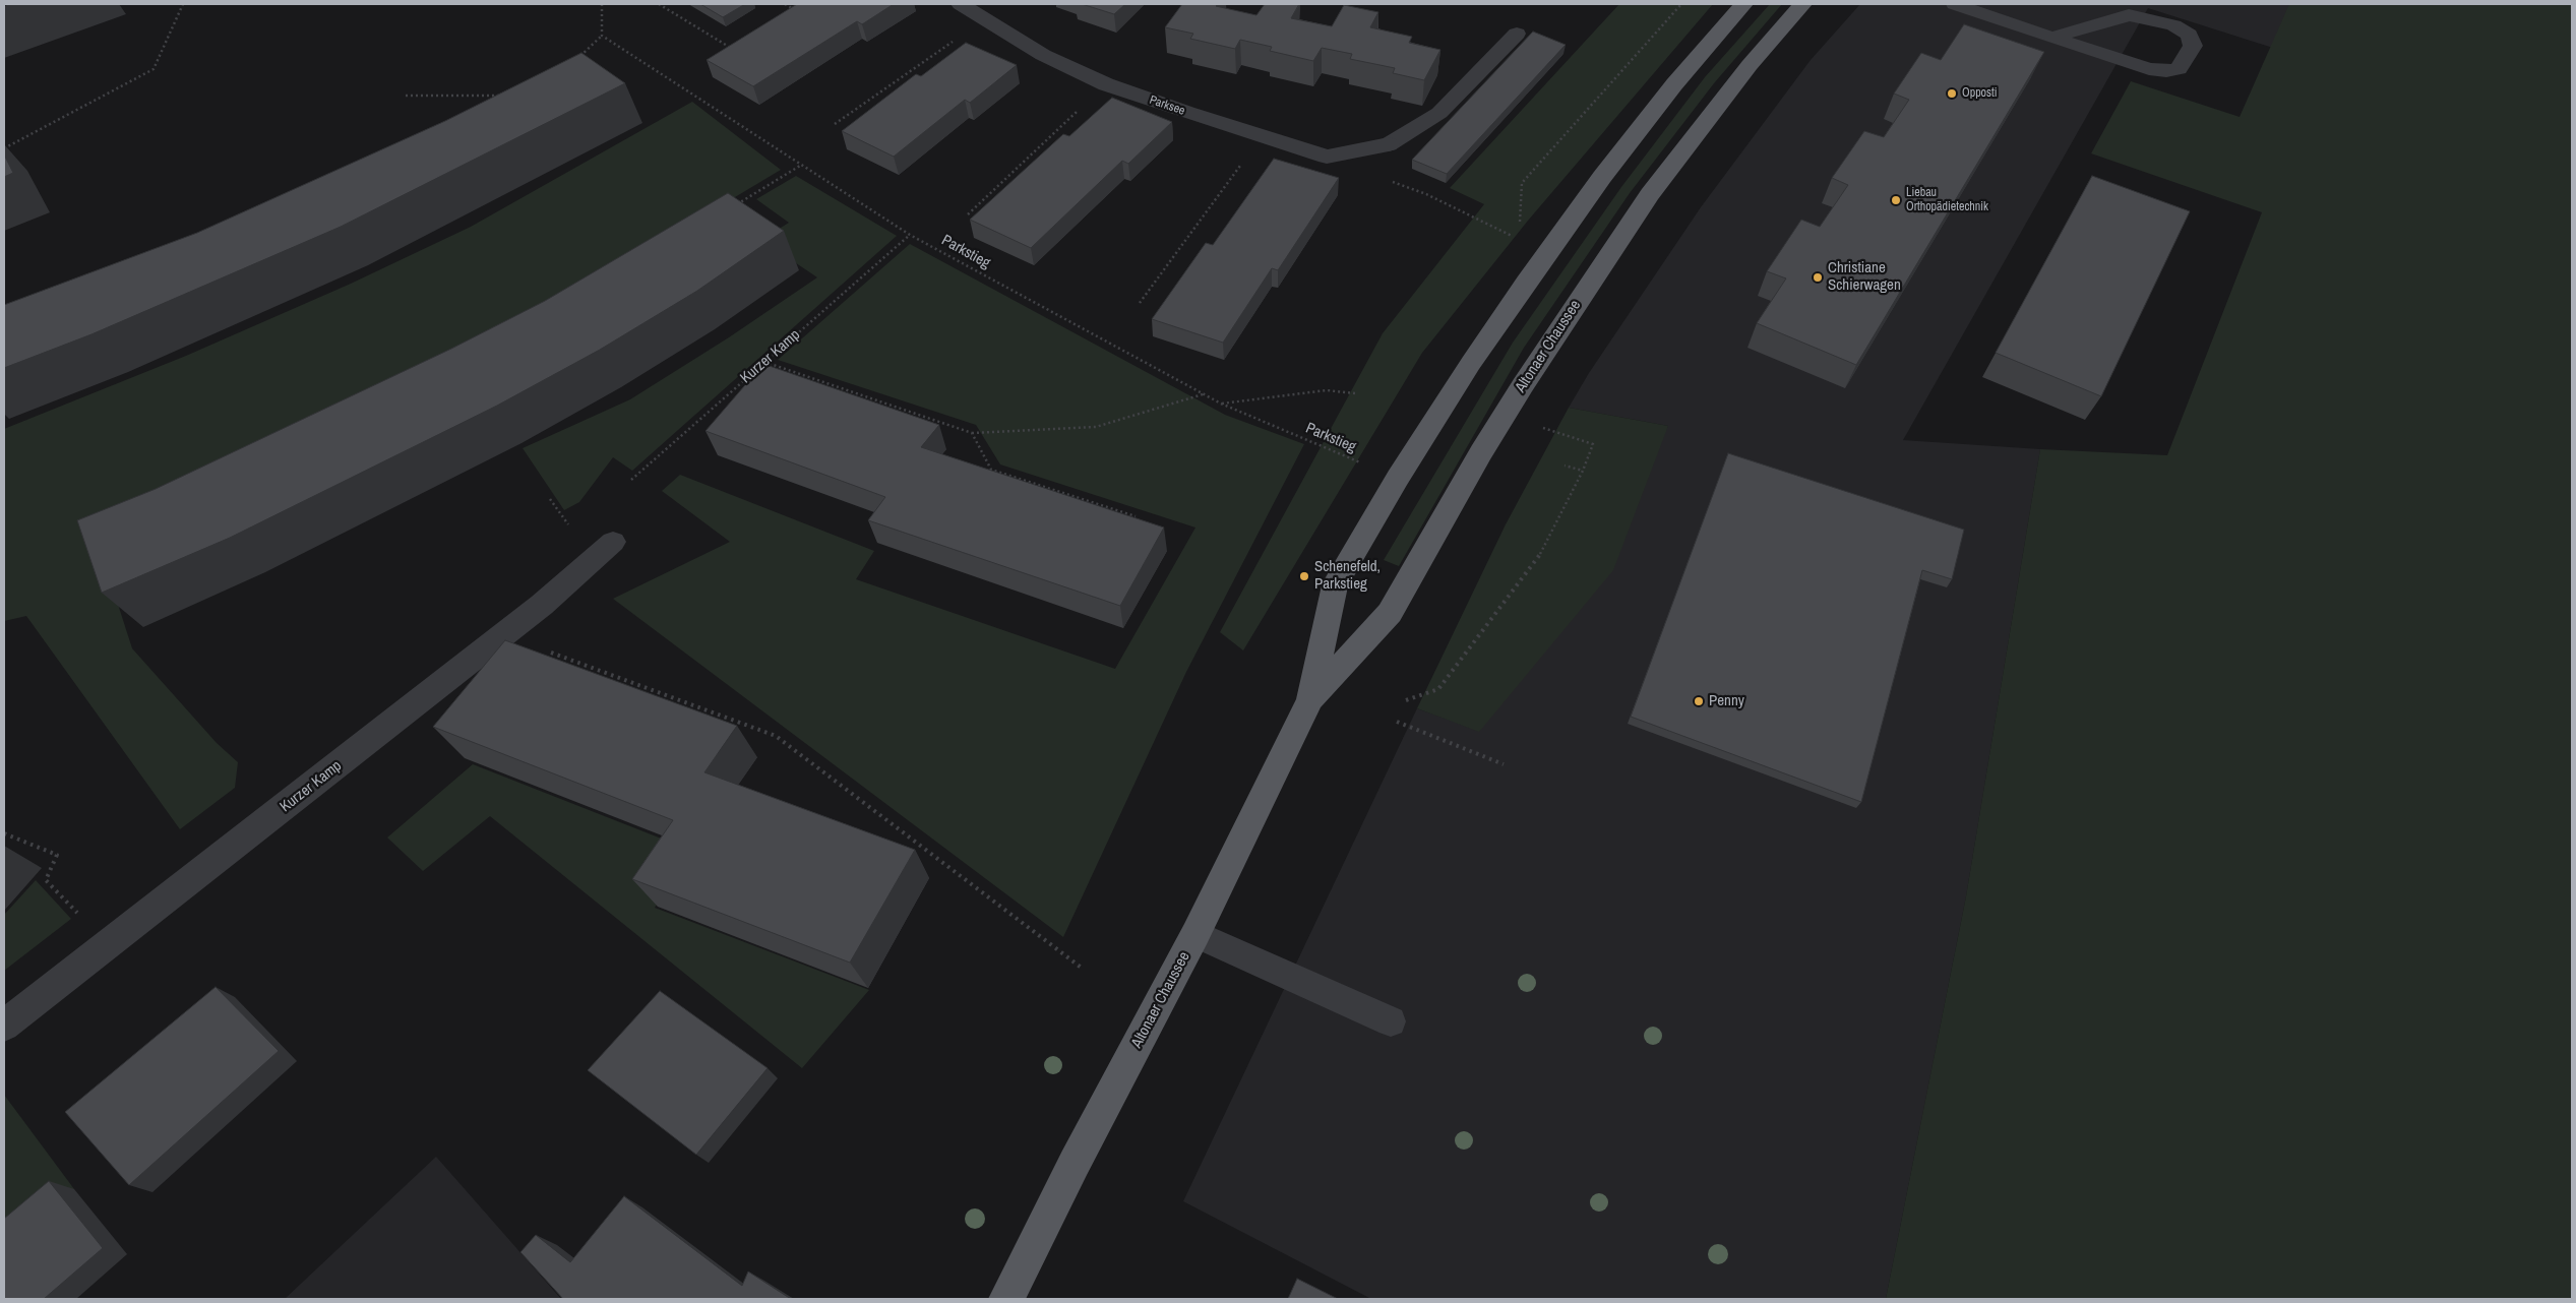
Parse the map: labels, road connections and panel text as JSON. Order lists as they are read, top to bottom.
{
  "streets": {
    "main road": ["Altonaer Chaussee"],
    "street": ["Parksee", "Kurzer Kamp"],
    "path": ["Parkstieg"]
  },
  "crossings": [
    ["Parkstieg", "Kurzer Kamp"]
  ],
  "places": [
    "Opposti",
    "Liebau Orthopädietechnik",
    "Christiane Schierwagen",
    "Schenefeld, Parkstieg",
    "Penny"
  ]
}
